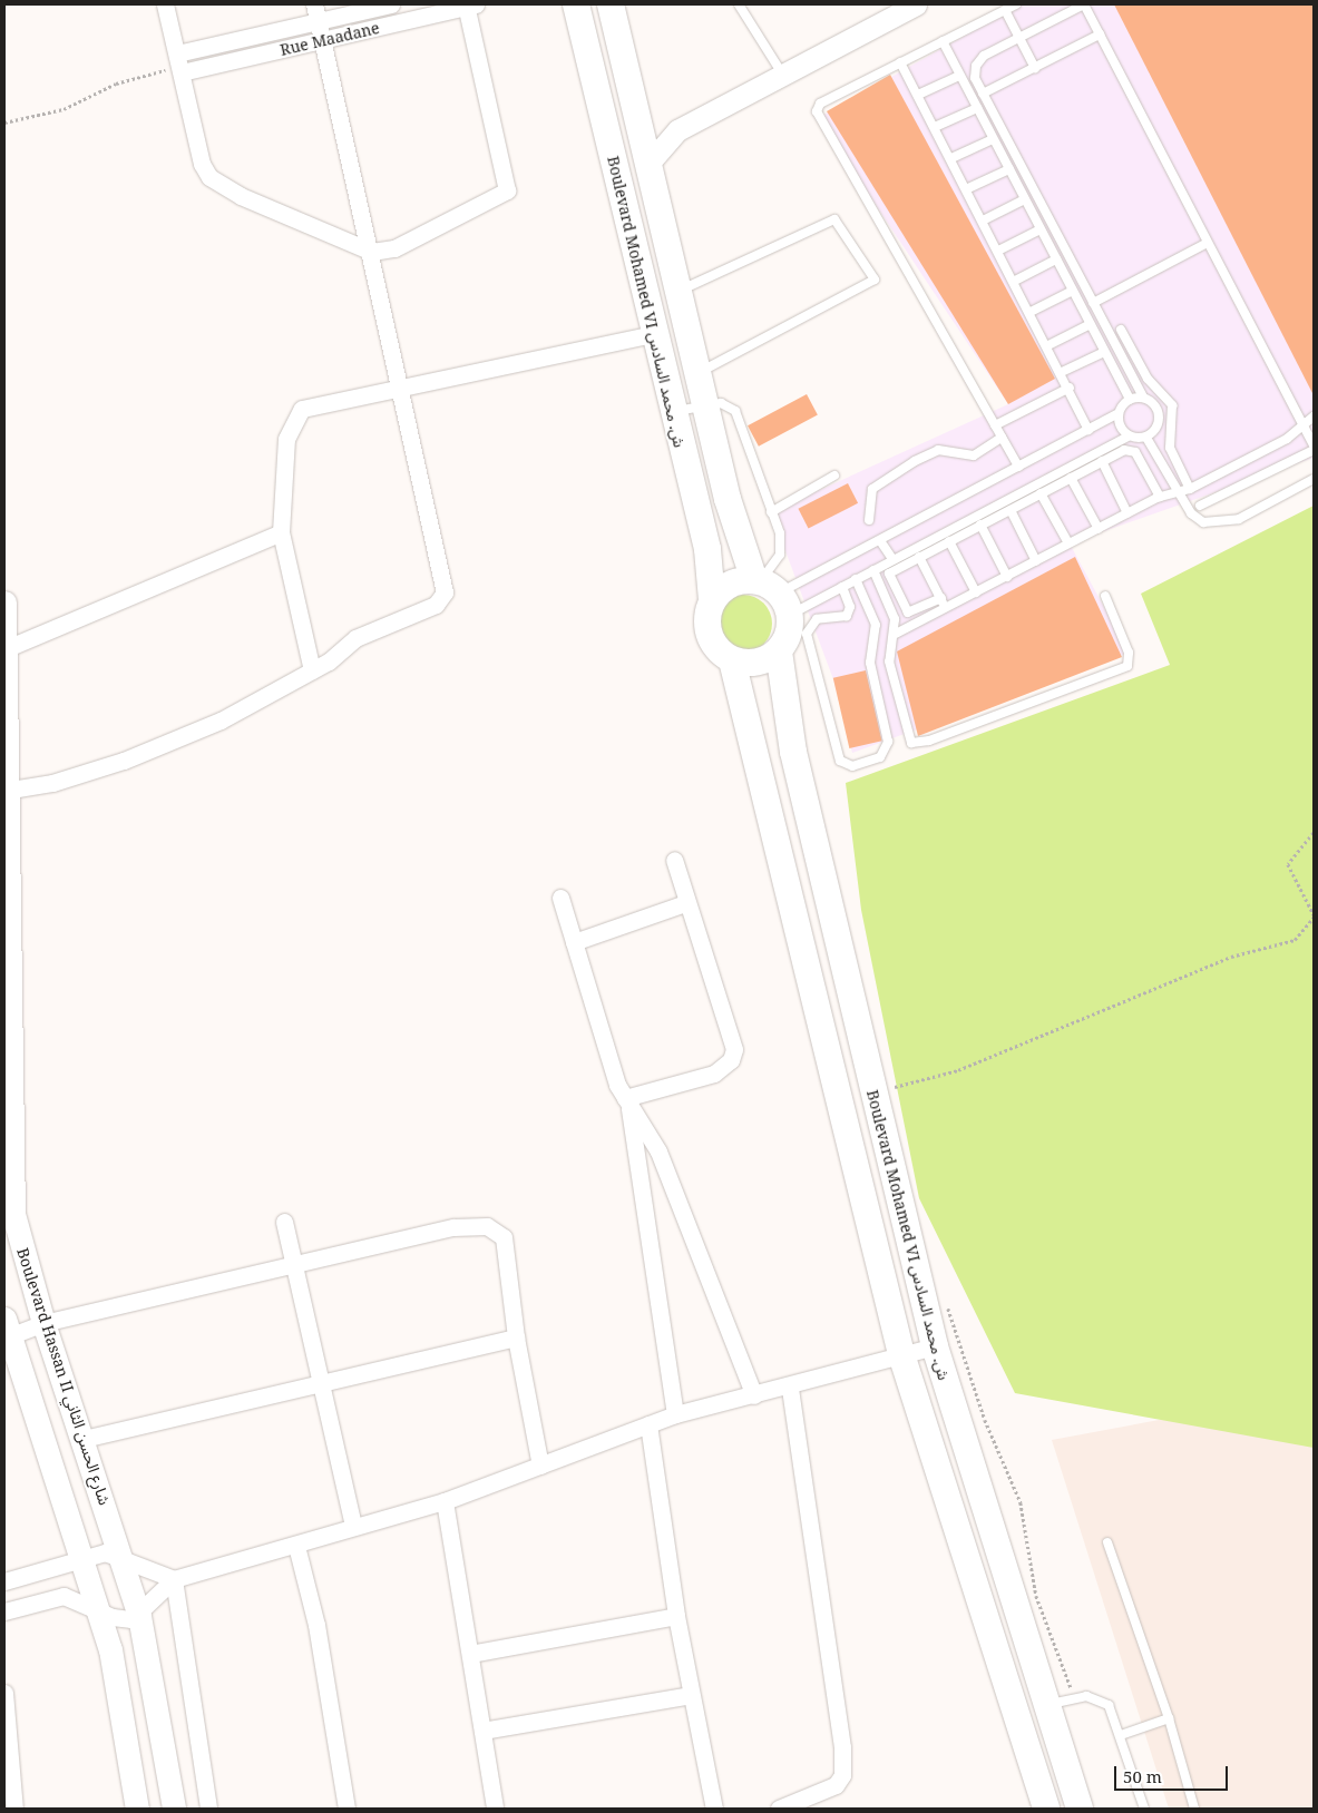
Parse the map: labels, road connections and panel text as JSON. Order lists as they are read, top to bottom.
{
  "streets": {
    "main road": ["Boulevard Mohamed VI ش. محمد السادس", "Boulevard Hassan II شارع الحسن الثاني"],
    "street": ["Rue Maadane"]
  },
  "scale_bar": "50 m"
}
